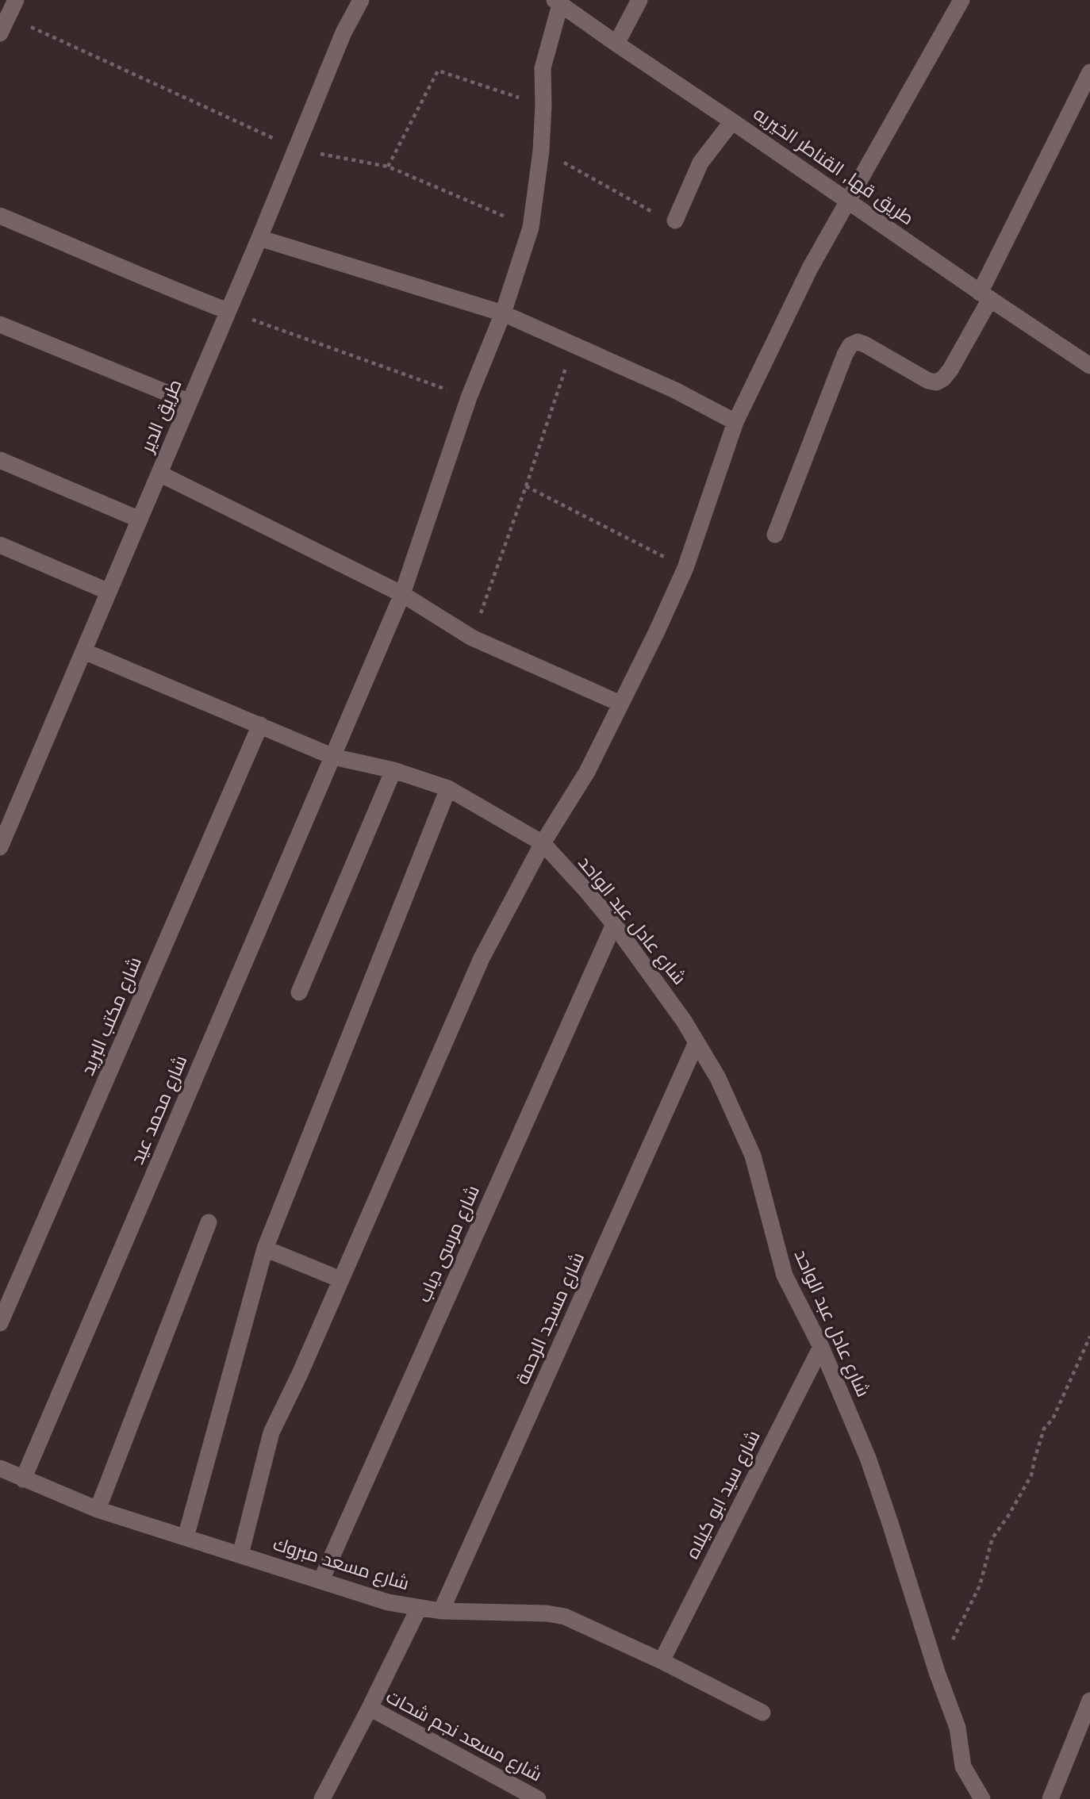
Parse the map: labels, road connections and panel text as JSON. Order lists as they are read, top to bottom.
{
  "streets": {
    "street": [
      "طريق قها, القناطر الخيريه",
      "طريق الدير",
      "شارع عادل عبد الواحد",
      "شارع مكتب البريد",
      "شارع محمد عيد",
      "شارع مرسى دياب",
      "شارع مسجد الرحمة",
      "شارع سيد ابو كيلاه",
      "شارع مسعد مبروك",
      "شارع مسعد نجم شحات"
    ]
  },
  "crossings": [
    ["طريق قها, القناطر الخيريه", "شارع محمد عيد"],
    ["طريق الدير", "شارع عادل عبد الواحد"],
    ["شارع عادل عبد الواحد", "شارع مكتب البريد"],
    ["شارع عادل عبد الواحد", "شارع محمد عيد"],
    ["شارع عادل عبد الواحد", "شارع مرسى دياب"],
    ["شارع عادل عبد الواحد", "شارع مسجد الرحمة"],
    ["شارع عادل عبد الواحد", "شارع سيد ابو كيلاه"],
    ["شارع محمد عيد", "شارع مسعد مبروك"],
    ["شارع مرسى دياب", "شارع مسعد مبروك"],
    ["شارع مسجد الرحمة", "شارع مسعد مبروك"],
    ["شارع سيد ابو كيلاه", "شارع مسعد مبروك"]
  ]
}
